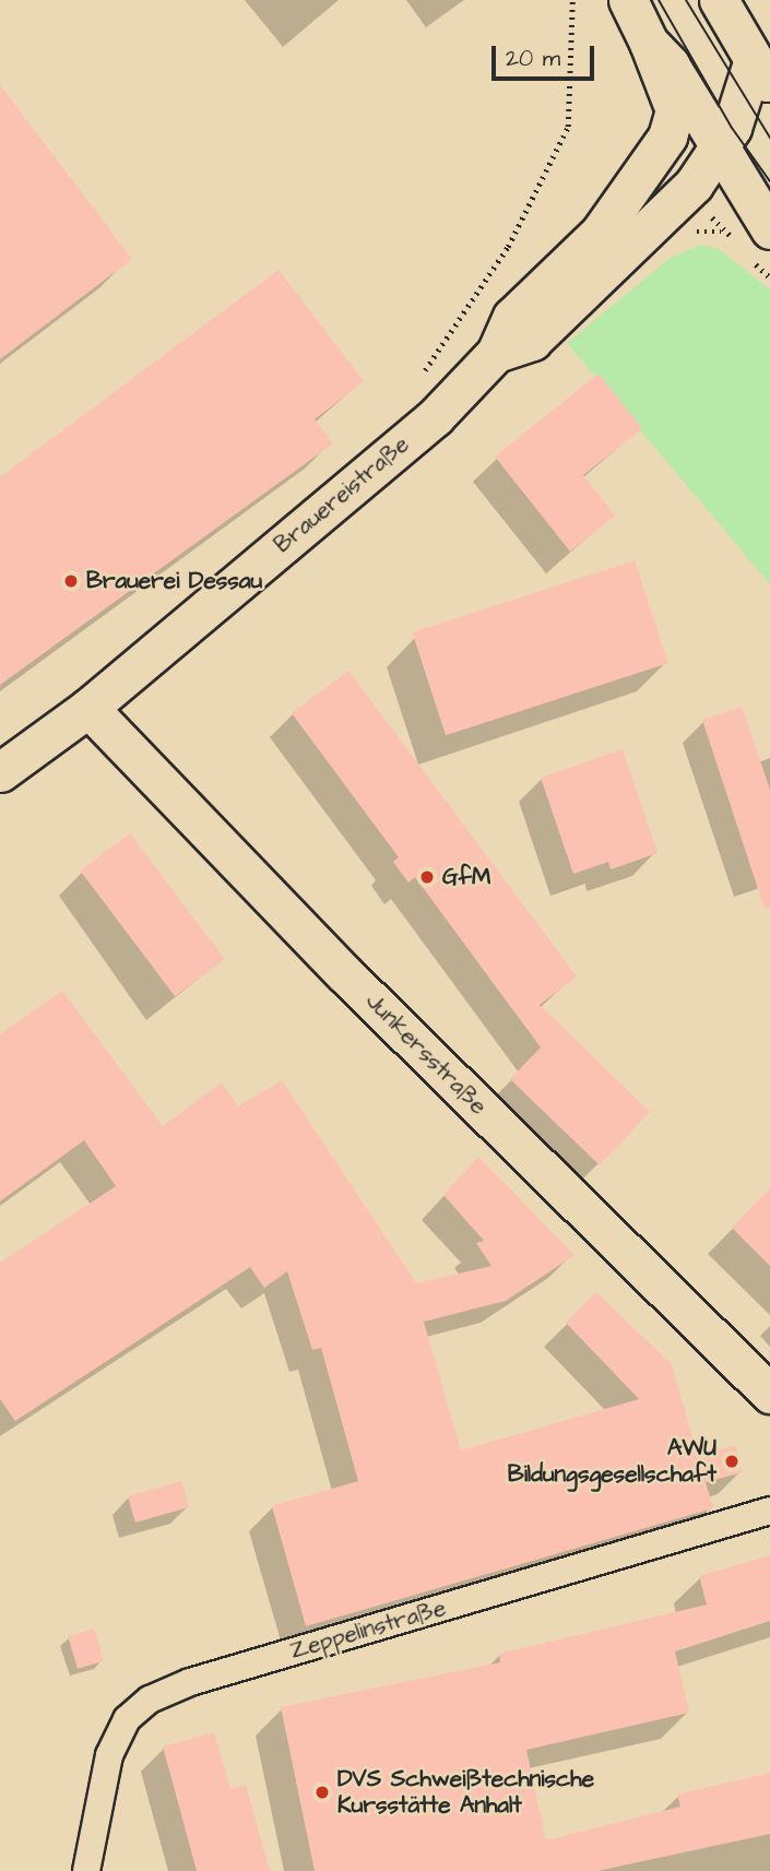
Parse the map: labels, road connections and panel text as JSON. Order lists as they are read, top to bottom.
{
  "streets": {
    "street": ["Brauereistraße", "Junkersstraße", "Zeppelinstraße"]
  },
  "crossings": [
    ["Brauereistraße", "Junkersstraße"]
  ],
  "places": [
    "Brauerei Dessau",
    "GfM",
    "AWU Bildungsgesellschaft",
    "DVS Schweißtechnische Kursstätte Anhalt"
  ],
  "scale_bar": "20 m"
}
